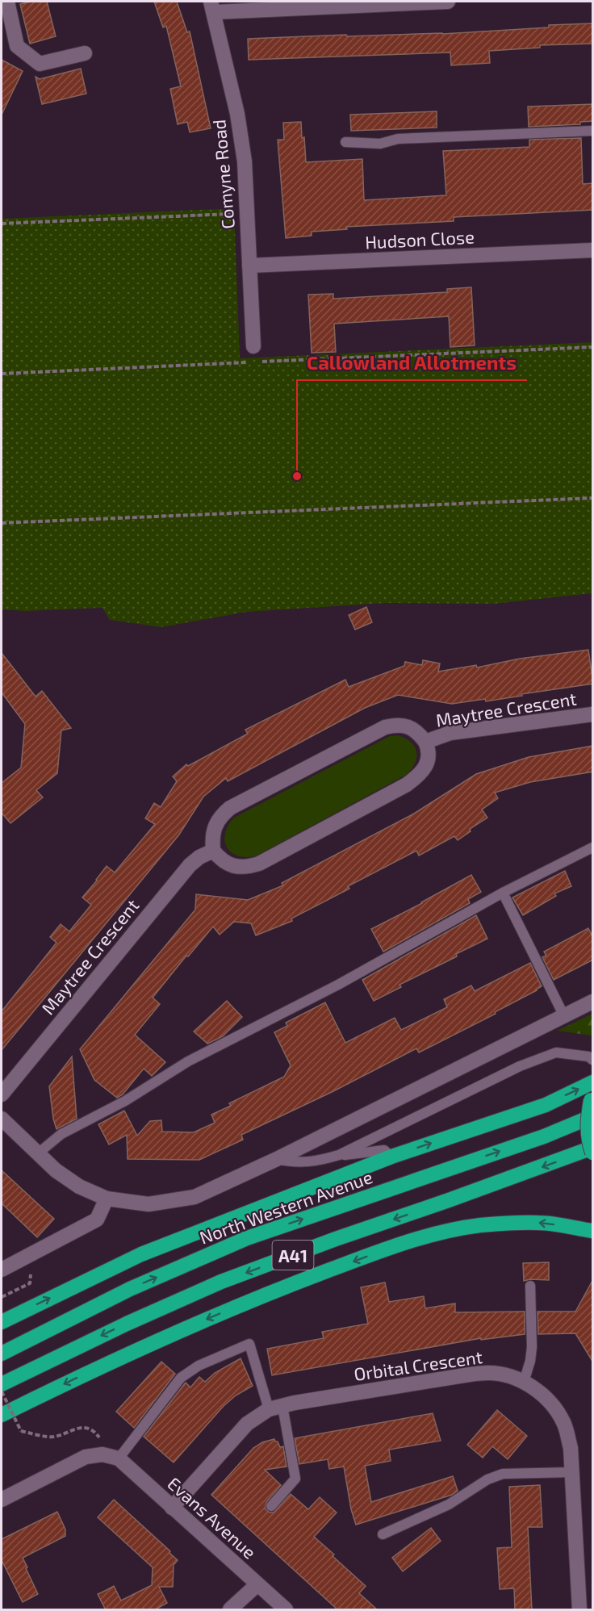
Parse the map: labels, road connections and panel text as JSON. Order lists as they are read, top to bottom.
{
  "streets": {
    "highway": ["North Western Avenue", "A41"],
    "street": [
      "Comyne Road",
      "Hudson Close",
      "Maytree Crescent",
      "Orbital Crescent",
      "Evans Avenue"
    ]
  },
  "crossings": [
    ["Comyne Road", "Hudson Close"],
    ["Orbital Crescent", "Evans Avenue"]
  ],
  "places": ["Callowland Allotments"]
}
